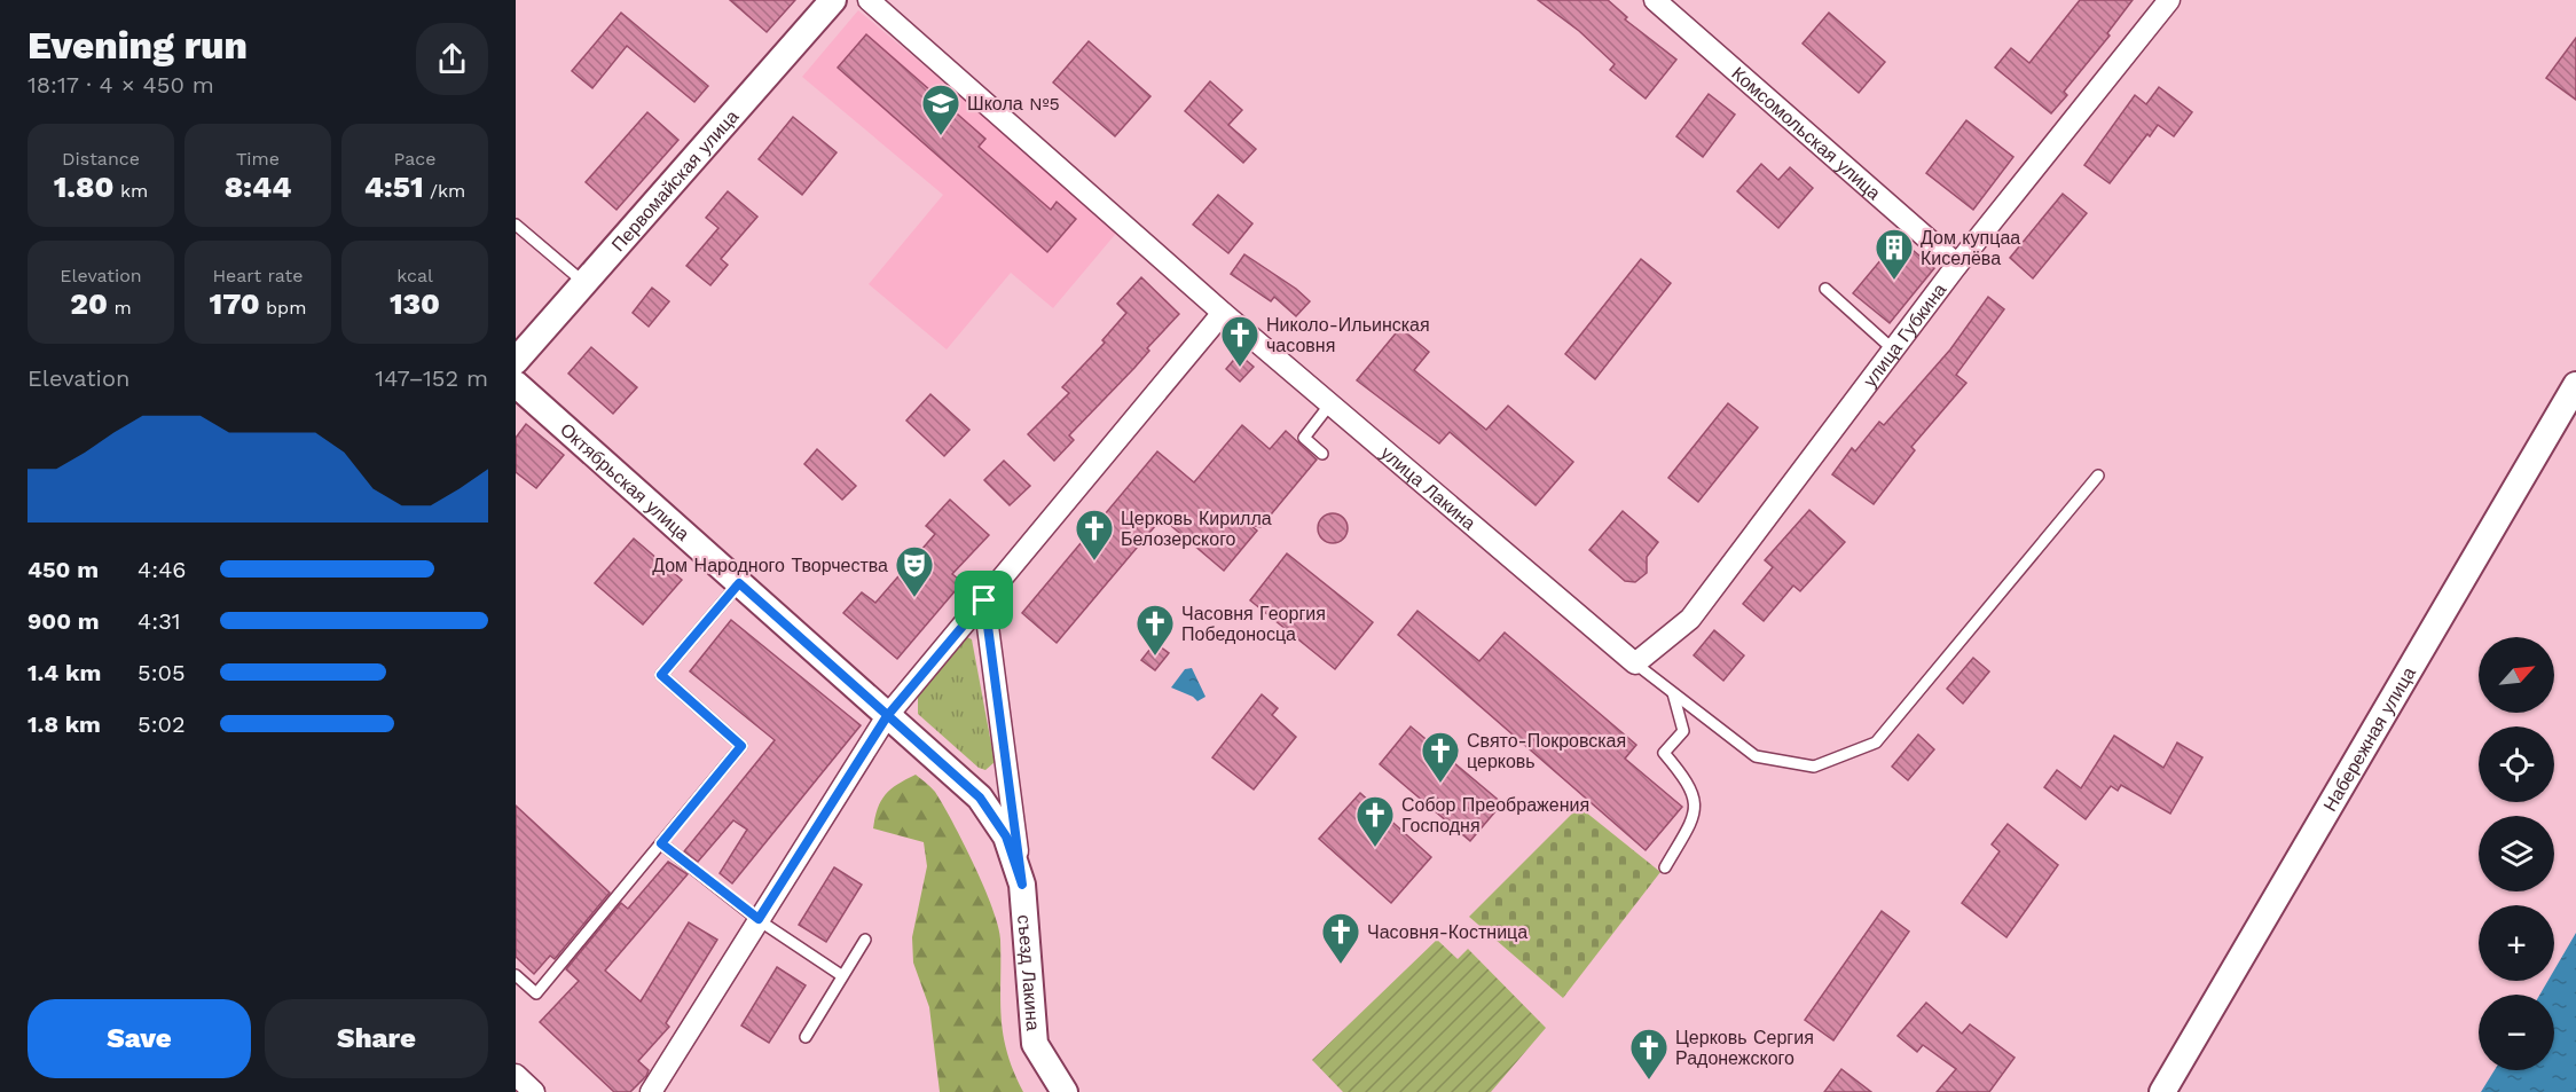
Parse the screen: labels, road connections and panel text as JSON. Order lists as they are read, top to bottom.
{
  "streets": {
    "street": [
      "Комсомольская улица",
      "Первомайская улица",
      "улица Губкина",
      "Октябрьская улица",
      "улица Лакина",
      "Набережная улица",
      "съезд Лакина"
    ]
  },
  "crossings": [
    ["Комсомольская улица", "улица Губкина"],
    ["улица Губкина", "улица Лакина"],
    ["Октябрьская улица", "съезд Лакина"]
  ],
  "places": {
    "school or university": ["Школа №5"],
    "building": ["Дом купцаа Киселёва"],
    "church": [
      "Николо-Ильинская часовня",
      "Церковь Кирилла Белозерского",
      "Часовня Георгия Победоносца",
      "Свято-Покровская церковь",
      "Собор Преображения Господня",
      "Часовня-Костница",
      "Церковь Сергия Радонежского"
    ],
    "theatre": ["Дом Народного Творчества"]
  },
  "north": "top right",
  "page": {
    "heading": ["Evening run", "18:17 · 4 × 450 m"],
    "stats": [
      ["Distance", "1.80 km"],
      ["Time", "8:44"],
      ["Pace", "4:51 /km"],
      ["Elevation", "20 m"],
      ["Heart rate", "170 bpm"],
      ["kcal", "130"]
    ],
    "chart": ["Elevation", "147–152 m"],
    "list": [
      {
        "name": "450 m",
        "note": "4:46"
      },
      {
        "name": "900 m",
        "note": "4:31"
      },
      {
        "name": "1.4 km",
        "note": "5:05"
      },
      {
        "name": "1.8 km",
        "note": "5:02"
      }
    ],
    "map_buttons": ["+", "−"],
    "buttons": ["Save", "Share"]
  }
}
